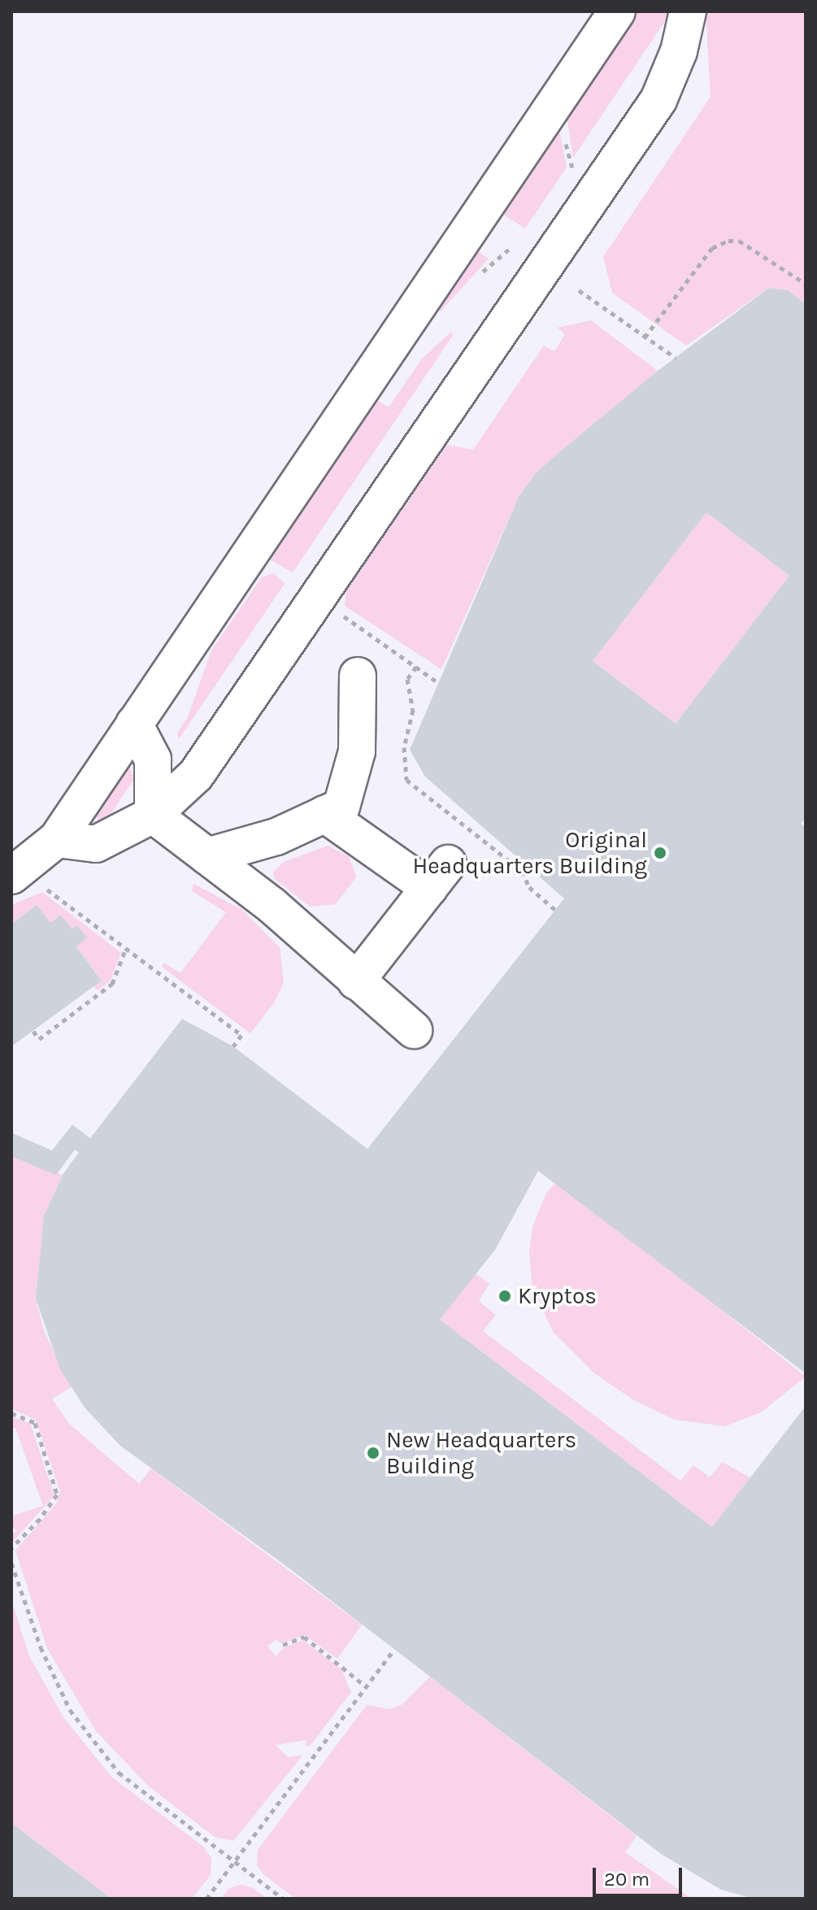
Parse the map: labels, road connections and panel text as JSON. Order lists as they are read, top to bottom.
{
  "places": ["Original Headquarters Building", "Kryptos", "New Headquarters Building"],
  "scale_bar": "20 m"
}
